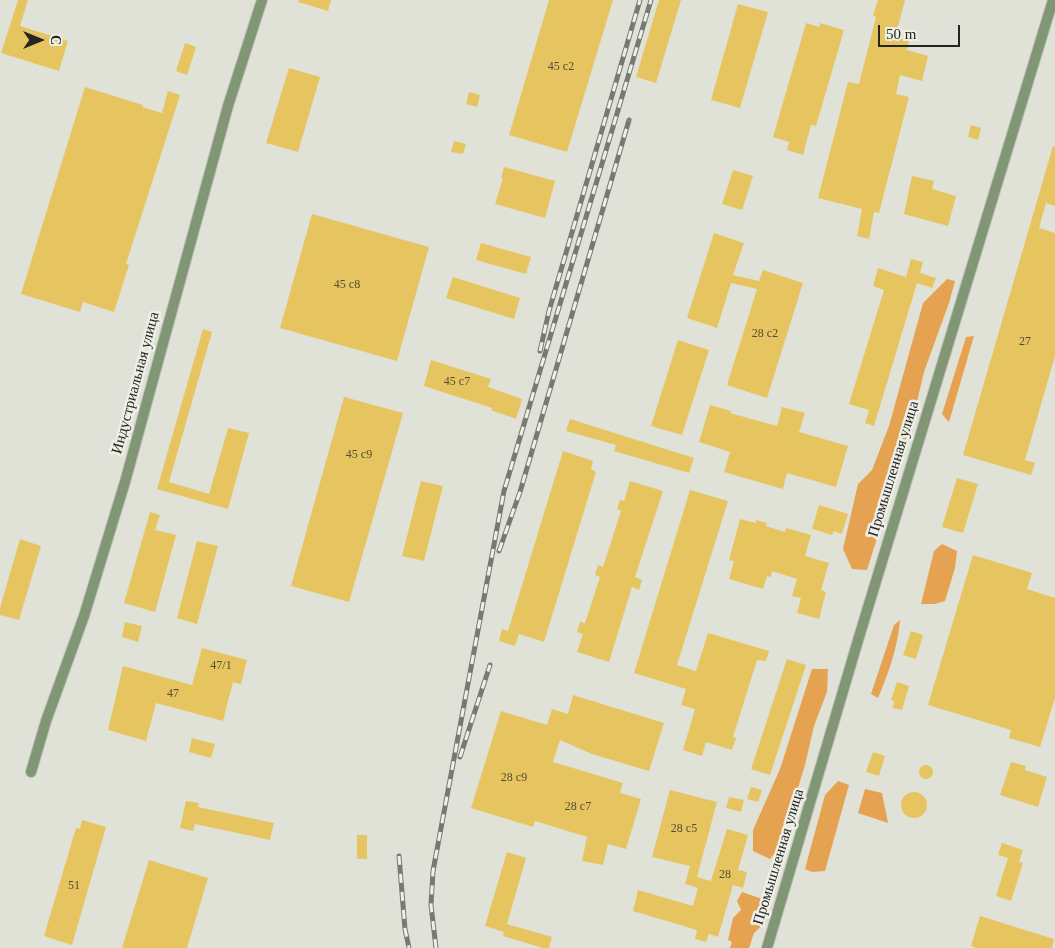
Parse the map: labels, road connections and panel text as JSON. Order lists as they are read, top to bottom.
{
  "streets": {
    "street": ["Индустриальная улица", "Промышленная улица"]
  },
  "house_numbers": [
    "45 с2",
    "45 с8",
    "28 с2",
    "27",
    "45 с7",
    "45 с9",
    "47/1",
    "47",
    "28 с9",
    "28 с7",
    "28 с5",
    "28",
    "51"
  ],
  "scale_bar": "50 m",
  "north": "right"
}
